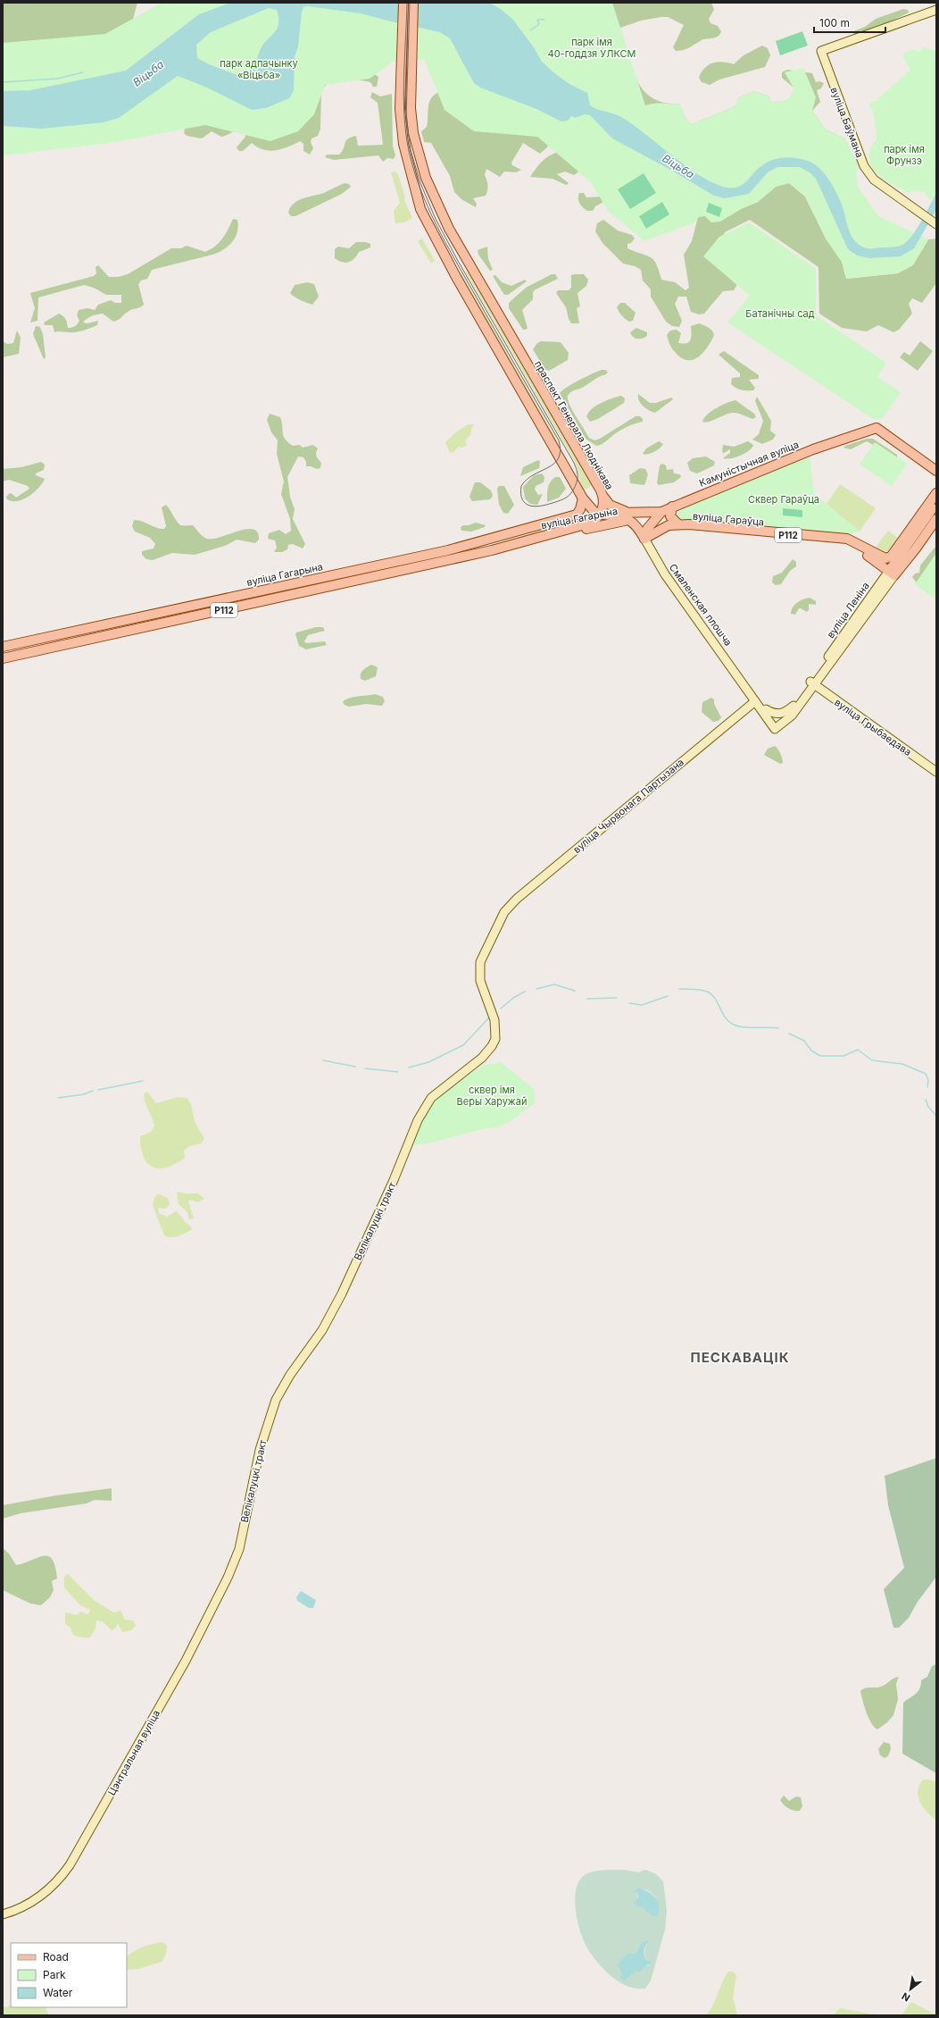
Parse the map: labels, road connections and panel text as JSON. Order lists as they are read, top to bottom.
{
  "streets": {
    "main road": [
      "праспект Генерала Люднікава",
      "Камуністычная вуліца",
      "вуліца Гагарына",
      "вуліца Гараўца",
      "Р112",
      "Смаленская плошча",
      "вуліца Леніна"
    ],
    "street": [
      "вуліца Баўмана",
      "вуліца Грыбаедава",
      "вуліца Чырвонага Партызана",
      "Велікалуцкі тракт",
      "Цэнтральная вуліца"
    ]
  },
  "crossings": [
    ["праспект Генерала Люднікава", "вуліца Гагарына"],
    ["Камуністычная вуліца", "вуліца Гагарына"],
    ["Камуністычная вуліца", "Смаленская плошча"],
    ["вуліца Гагарына", "Смаленская плошча"],
    ["вуліца Гараўца", "Смаленская плошча"],
    ["вуліца Гараўца", "вуліца Леніна"],
    ["Смаленская плошча", "вуліца Леніна"],
    ["Смаленская плошча", "вуліца Чырвонага Партызана"],
    ["вуліца Леніна", "вуліца Грыбаедава"],
    ["вуліца Чырвонага Партызана", "Велікалуцкі тракт"],
    ["Велікалуцкі тракт", "Цэнтральная вуліца"]
  ],
  "districts": ["ПЕСКАВАЦІК"],
  "water": ["Віцьба"],
  "parks": [
    "парк імя 40-годдзя УЛКСМ",
    "парк адпачынку «Віцьба»",
    "парк імя Фрунзэ",
    "Батанічны сад",
    "Сквер Гараўца",
    "сквер імя Веры Харужай"
  ],
  "legend": ["Road", "Park", "Water"],
  "scale_bar": "100 m",
  "north": "bottom left"
}
